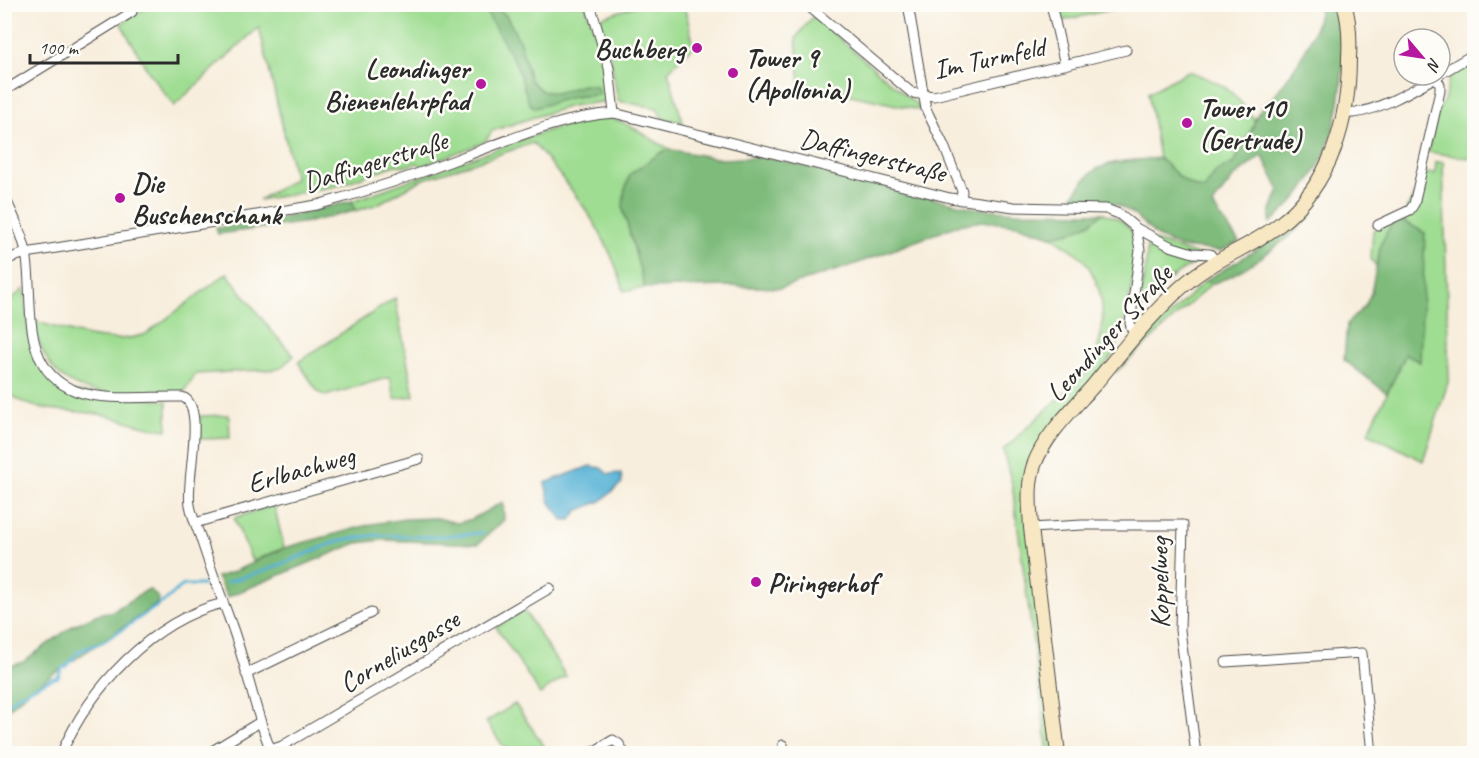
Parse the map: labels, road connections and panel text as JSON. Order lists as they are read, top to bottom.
{
  "streets": {
    "street": [
      "Im Turmfeld",
      "Daffingerstraße",
      "Leondinger Straße",
      "Erlbachweg",
      "Koppelweg",
      "Corneliusgasse"
    ]
  },
  "crossings": [
    ["Daffingerstraße", "Leondinger Straße"],
    ["Leondinger Straße", "Koppelweg"]
  ],
  "places": [
    "Buchberg",
    "Tower 9 (Apollonia)",
    "Leondinger Bienenlehrpfad",
    "Tower 10 (Gertrude)",
    "Die Buschenschank",
    "Piringerhof"
  ],
  "scale_bar": "100 m",
  "north": "bottom right"
}
